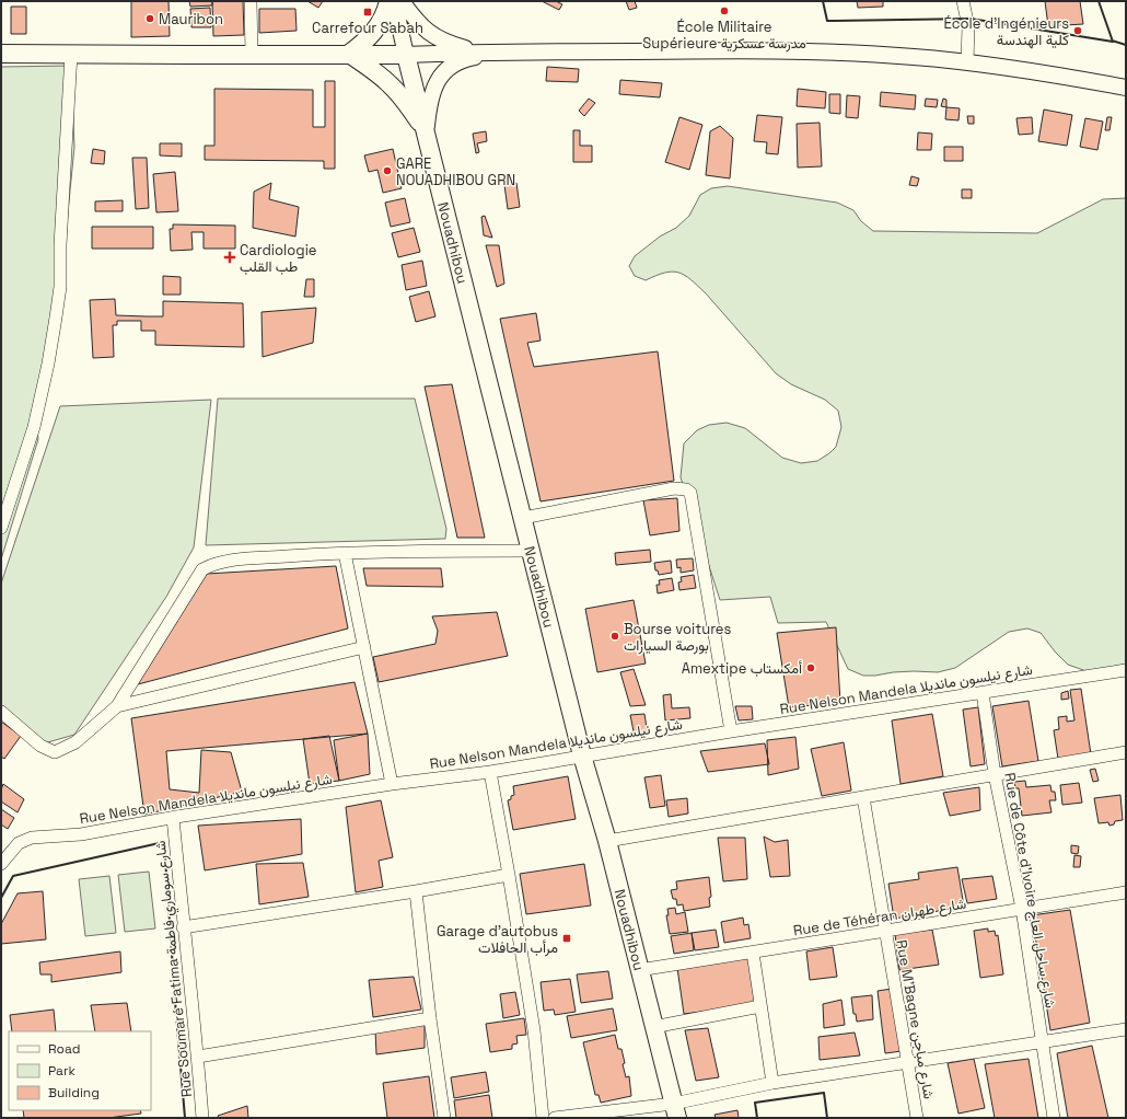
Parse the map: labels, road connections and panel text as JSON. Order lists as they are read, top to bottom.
{
  "streets": {
    "highway": ["Nouadhibou"],
    "street": [
      "Rue Nelson Mandela شارع نيلسون مانديلا",
      "Rue de Côte d'Ivoire شارع ساحل العاج",
      "Rue de Téhéran شارع طهران",
      "Rue Soumaré Fatima شارع سوماري فاطمة",
      "Rue M'Bagne شارع مباجن"
    ]
  },
  "crossings": [
    ["Nouadhibou", "Rue Nelson Mandela شارع نيلسون مانديلا"],
    ["Nouadhibou", "Rue de Téhéran شارع طهران"],
    ["Rue Nelson Mandela شارع نيلسون مانديلا", "Rue de Côte d'Ivoire شارع ساحل العاج"],
    ["Rue Nelson Mandela شارع نيلسون مانديلا", "Rue Soumaré Fatima شارع سوماري فاطمة"],
    ["Rue de Côte d'Ivoire شارع ساحل العاج", "Rue de Téhéran شارع طهران"],
    ["Rue de Téhéran شارع طهران", "Rue M'Bagne شارع مباجن"]
  ],
  "places": {
    "other": [
      "École Militaire Supérieure مدرسة عسكرية",
      "Mauribon",
      "École d'Ingénieurs كلية الهندسة",
      "GARE NOUADHIBOU GRN",
      "Bourse voitures بورصة السيارات",
      "Amextipe أمكستاب"
    ],
    "transit": ["Carrefour Sabah", "Garage d'autobus مرأب الحافلات"],
    "health": ["Cardiologie طب القلب"]
  },
  "legend": ["Road", "Park", "Building"]
}
